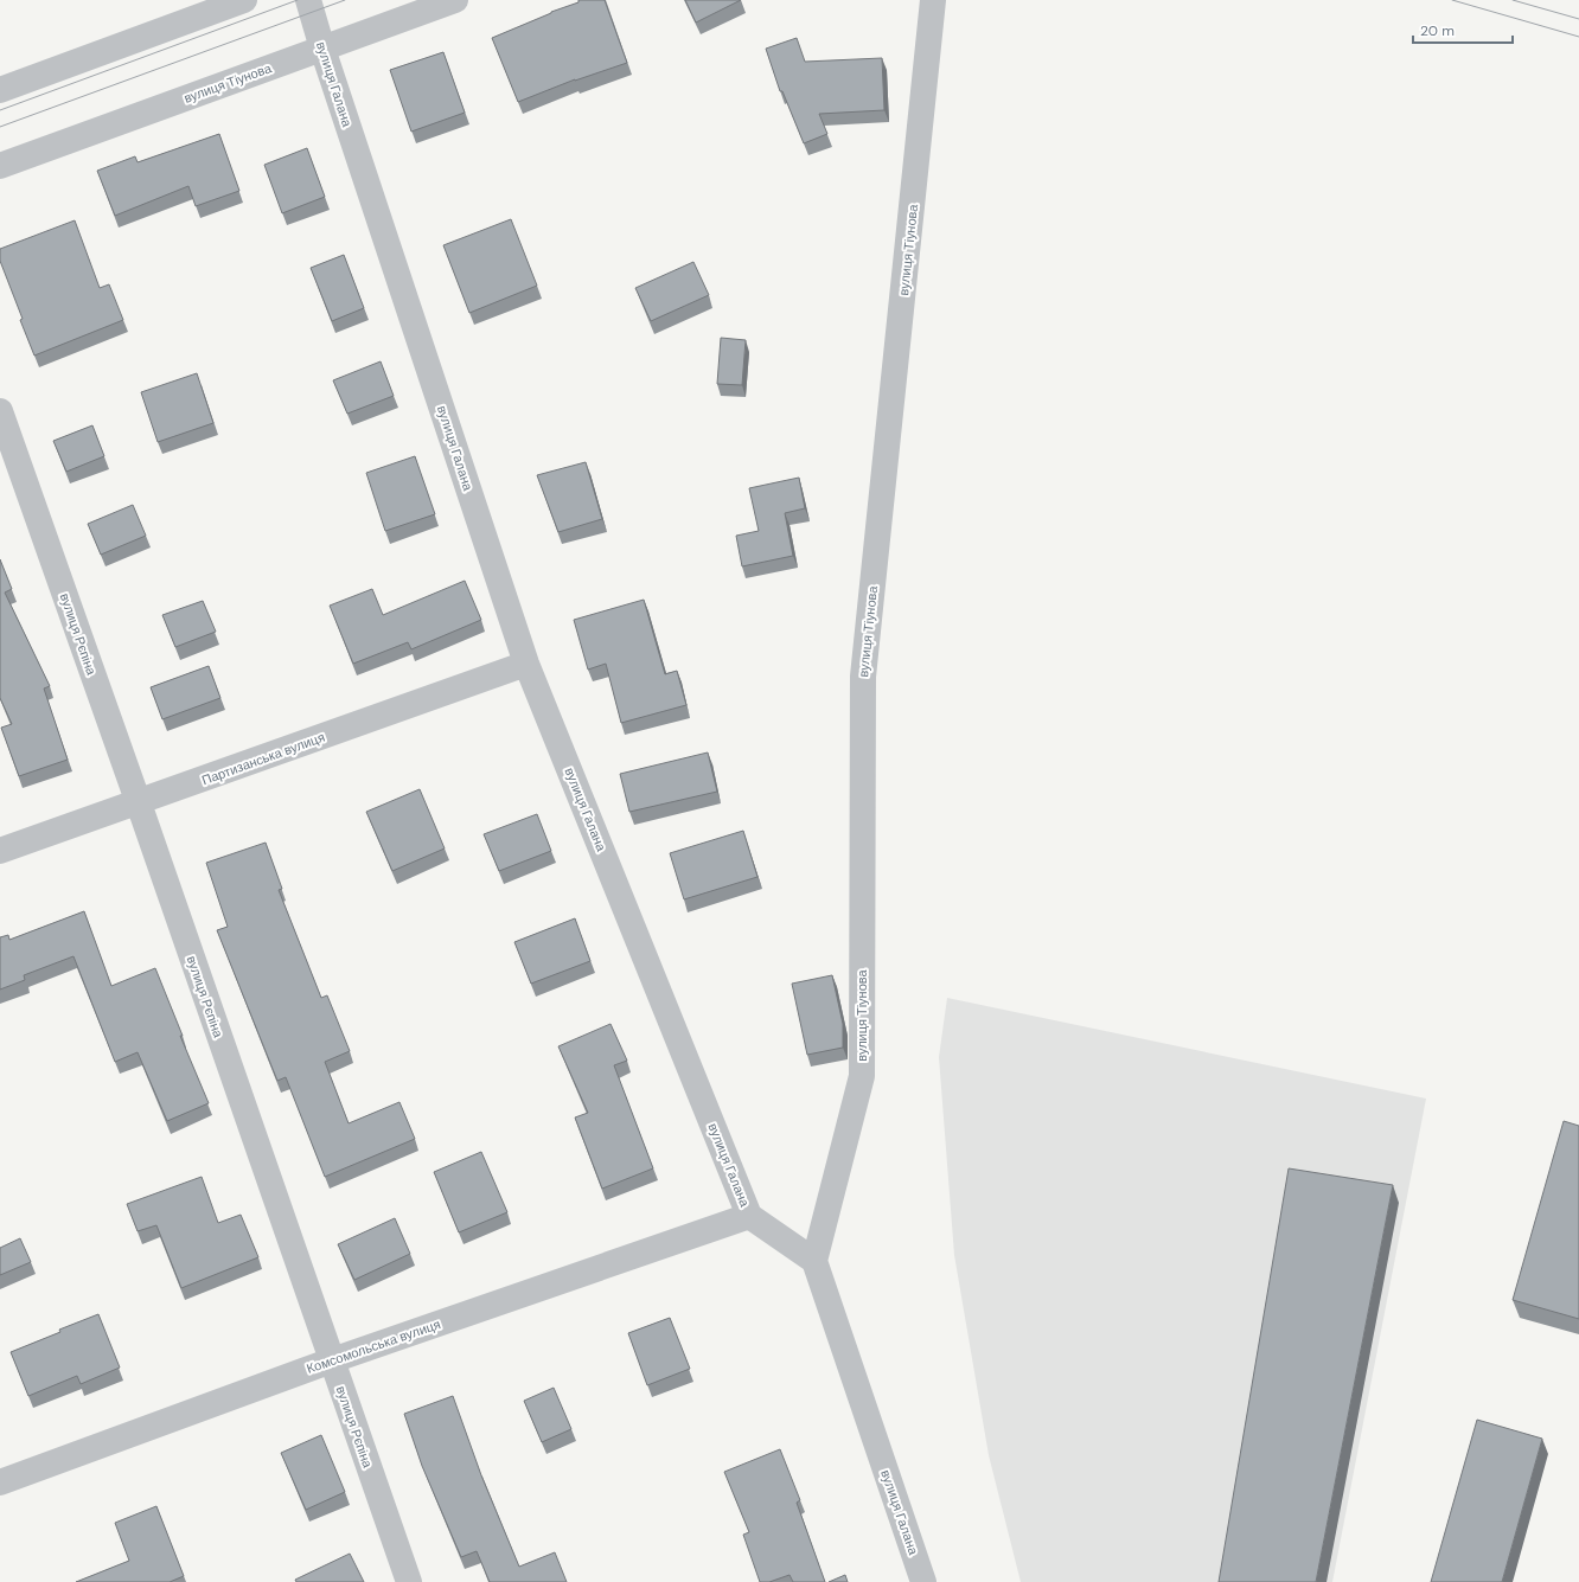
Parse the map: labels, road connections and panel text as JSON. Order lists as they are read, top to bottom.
{
  "streets": {
    "street": [
      "вулиця Тіунова",
      "вулиця Галана",
      "вулиця Рєпіна",
      "Партизанська вулиця",
      "Комсомольська вулиця"
    ]
  },
  "crossings": [
    ["вулиця Тіунова", "вулиця Галана"],
    ["вулиця Галана", "Партизанська вулиця"],
    ["вулиця Галана", "Комсомольська вулиця"],
    ["вулиця Рєпіна", "Партизанська вулиця"],
    ["вулиця Рєпіна", "Комсомольська вулиця"]
  ],
  "scale_bar": "20 m"
}
